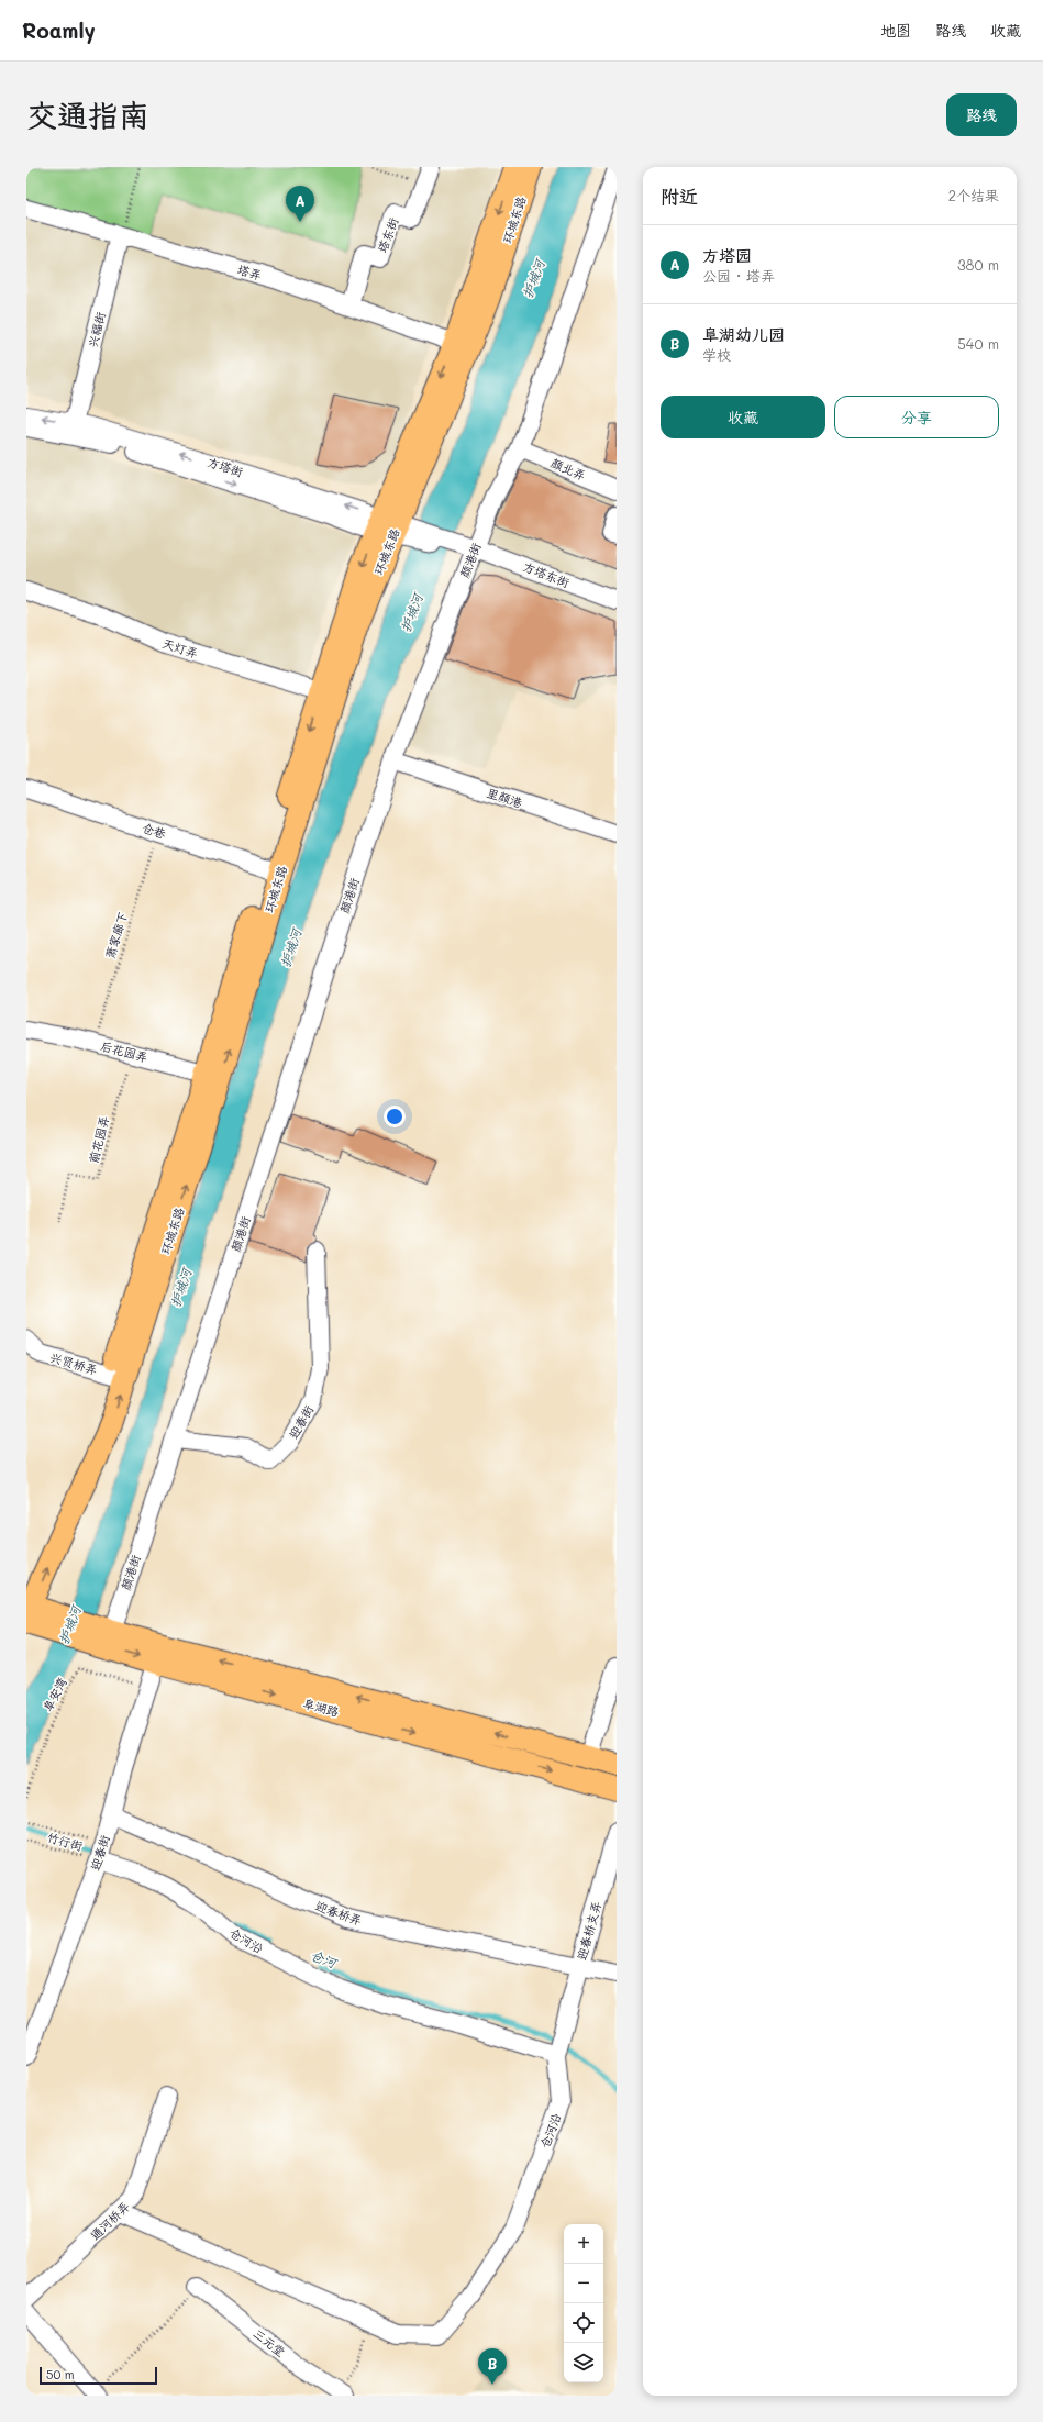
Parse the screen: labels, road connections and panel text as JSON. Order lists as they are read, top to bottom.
{
  "streets": {
    "main road": ["环城东路", "阜湖路"],
    "street": [
      "塔东街",
      "塔弄",
      "兴福街",
      "方塔街",
      "颜北弄",
      "颜港街",
      "方塔东街",
      "天灯弄",
      "里颜港",
      "仓巷",
      "后花园弄",
      "兴贤桥弄",
      "迎春街",
      "迎春桥弄",
      "迎春桥支弄",
      "仓河沿",
      "通河桥弄",
      "三元堂"
    ],
    "path": [
      "萧家廊下",
      "前花园弄",
      "阜安湾",
      "竹行街"
    ]
  },
  "crossings": [
    ["环城东路", "塔弄"],
    ["环城东路", "方塔街"],
    ["环城东路", "天灯弄"],
    ["环城东路", "仓巷"],
    ["环城东路", "后花园弄"],
    ["环城东路", "兴贤桥弄"],
    ["环城东路", "阜湖路"],
    ["塔东街", "塔弄"],
    ["塔弄", "兴福街"],
    ["兴福街", "方塔街"],
    ["方塔街", "方塔东街"],
    ["颜北弄", "颜港街"],
    ["颜港街", "方塔东街"],
    ["颜港街", "里颜港"],
    ["颜港街", "迎春街"],
    ["颜港街", "阜湖路"],
    ["仓巷", "萧家廊下"],
    ["萧家廊下", "后花园弄"],
    ["后花园弄", "前花园弄"],
    ["迎春街", "阜安湾"],
    ["迎春街", "阜湖路"],
    ["迎春街", "竹行街"],
    ["迎春街", "迎春桥弄"],
    ["迎春街", "仓河沿"],
    ["竹行街", "仓河沿"],
    ["迎春桥弄", "迎春桥支弄"],
    ["迎春桥支弄", "仓河沿"],
    ["仓河沿", "通河桥弄"]
  ],
  "water": ["护城河", "仓河"],
  "scale_bar": "50 m",
  "page": {
    "header": "Roamly",
    "nav": ["地图", "路线", "收藏"],
    "buttons": [
      "路线",
      ["收藏", "分享"]
    ],
    "title": "交通指南",
    "heading": ["附近", "2个结果"],
    "pins": ["A", "B"],
    "list": [
      {
        "mark": "A",
        "name": "方塔园",
        "note": "公园 · 塔弄",
        "value": "380 m"
      },
      {
        "mark": "B",
        "name": "阜湖幼儿园",
        "note": "学校",
        "value": "540 m"
      }
    ],
    "map_buttons": ["+", "−"],
    "scale": "50 m"
  }
}
